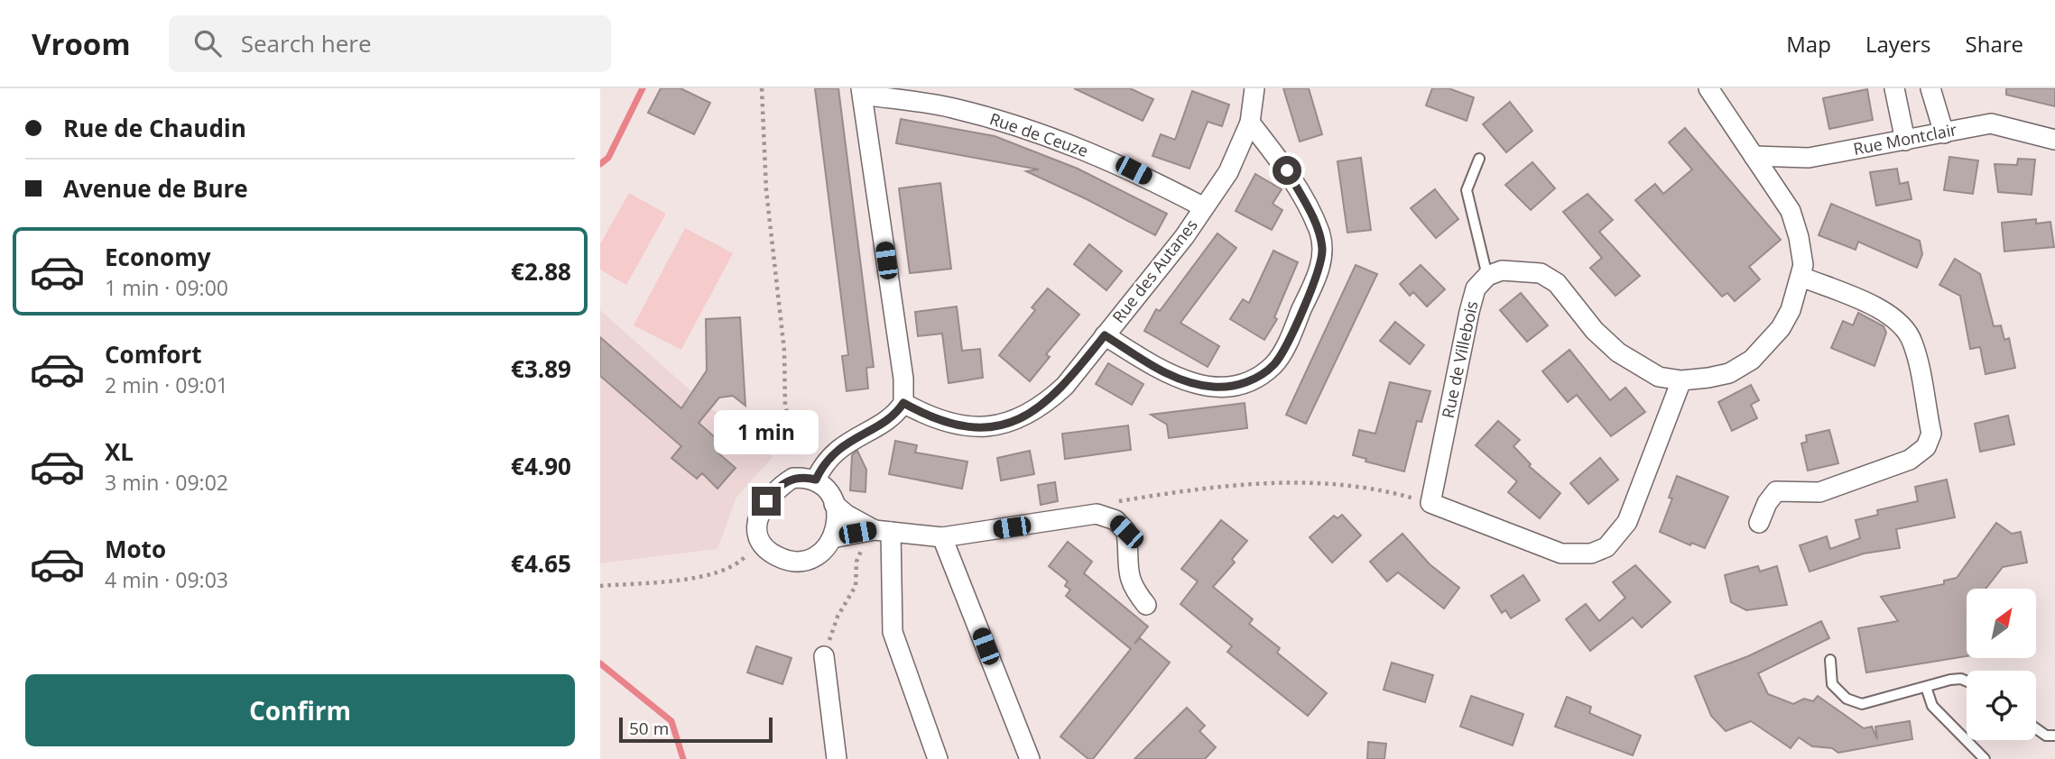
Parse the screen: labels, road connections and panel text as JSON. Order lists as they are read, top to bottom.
{
  "streets": {
    "street": [
      "Rue de Ceuze",
      "Rue Montclair",
      "Rue des Autanes",
      "Rue de Villebois"
    ]
  },
  "crossings": [
    ["Rue de Ceuze", "Rue des Autanes"]
  ],
  "scale_bar": "50 m",
  "north": "top right",
  "page": {
    "header": "Vroom",
    "search": "Search here",
    "nav": ["Map", "Layers", "Share"],
    "banner": ["Rue de Chaudin", "Avenue de Bure"],
    "list": [
      {
        "name": "Economy",
        "note": "1 min · 09:00",
        "value": "€2.88"
      },
      {
        "name": "Comfort",
        "note": "2 min · 09:01",
        "value": "€3.89"
      },
      {
        "name": "XL",
        "note": "3 min · 09:02",
        "value": "€4.90"
      },
      {
        "name": "Moto",
        "note": "4 min · 09:03",
        "value": "€4.65"
      }
    ],
    "bubble": "1 min",
    "buttons": "Confirm",
    "scale": "50 m"
  }
}
